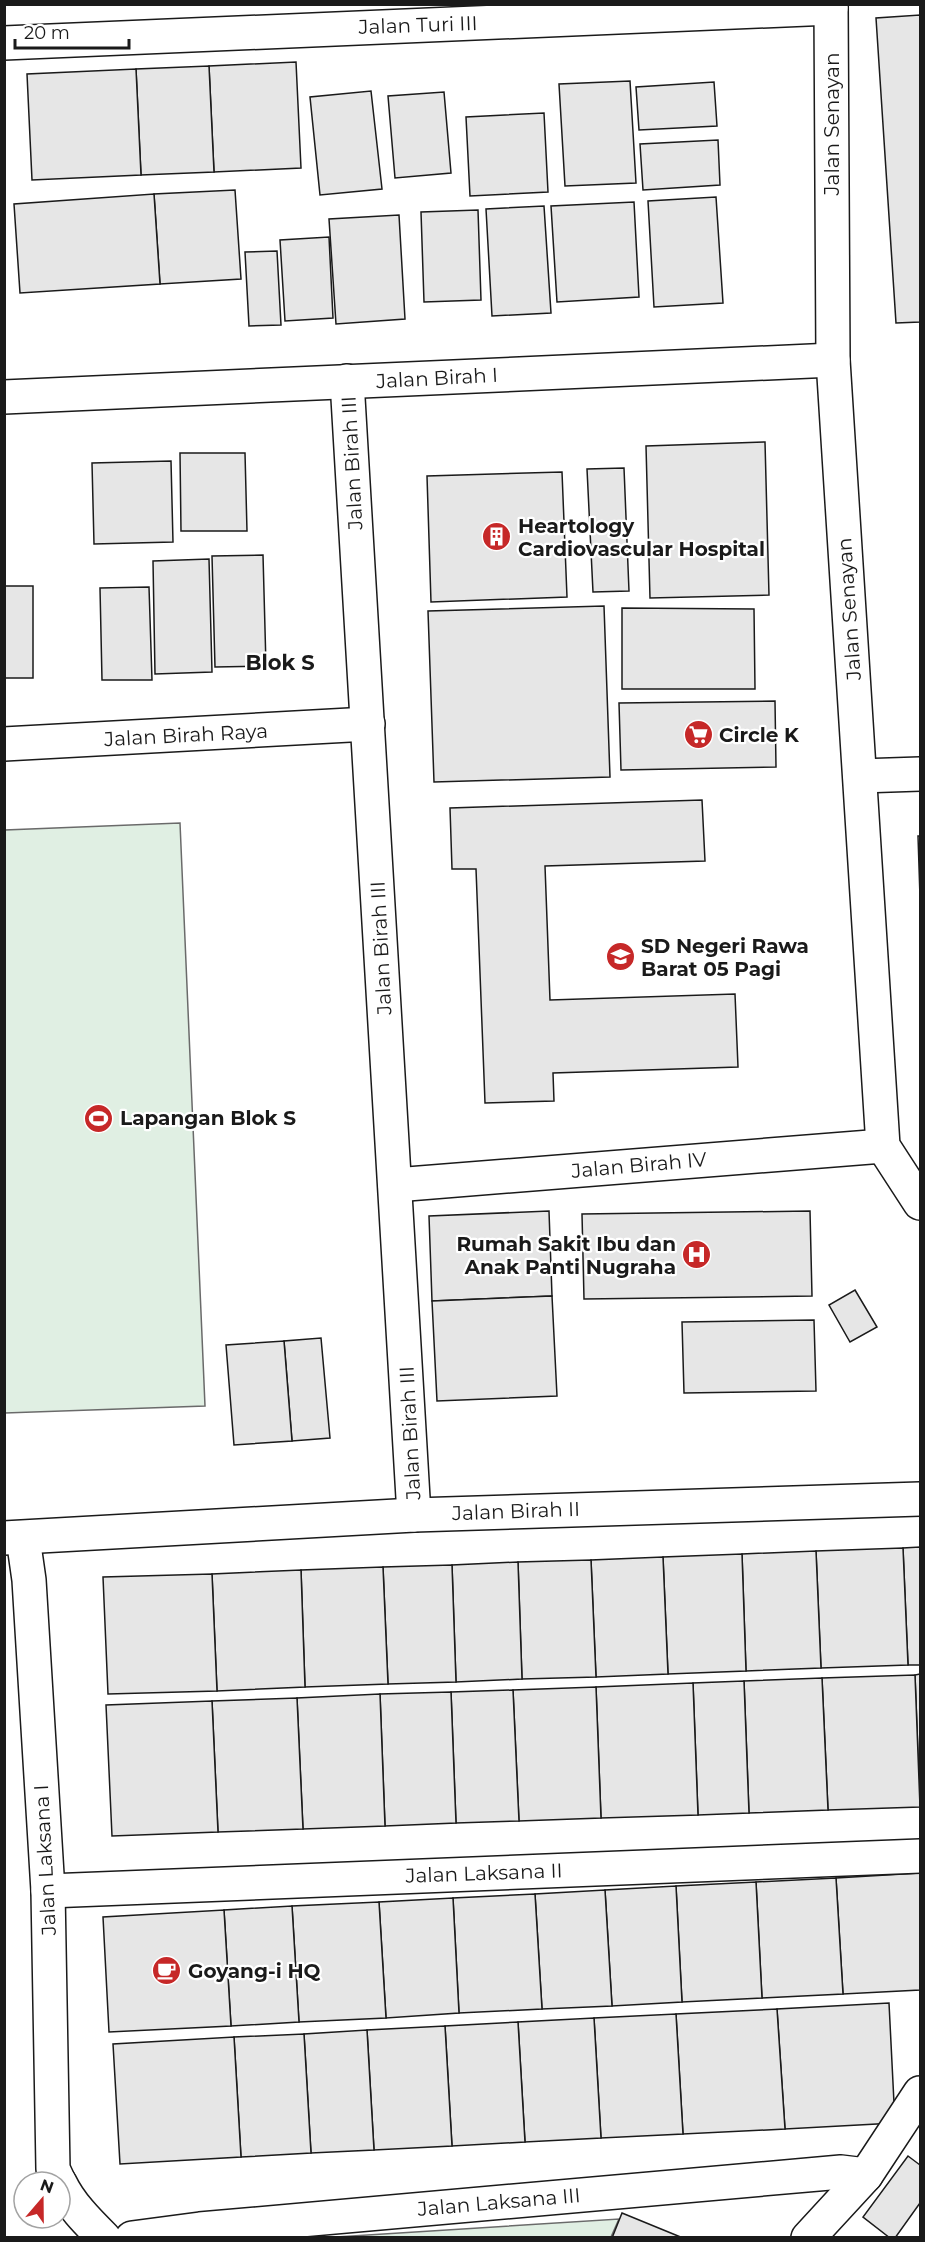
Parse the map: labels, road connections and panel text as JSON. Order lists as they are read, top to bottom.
{
  "streets": {
    "street": [
      "Jalan Turi III",
      "Jalan Senayan",
      "Jalan Birah I",
      "Jalan Birah III",
      "Jalan Birah Raya",
      "Jalan Birah IV",
      "Jalan Birah II",
      "Jalan Laksana I",
      "Jalan Laksana II",
      "Jalan Laksana III"
    ]
  },
  "crossings": [
    ["Jalan Turi III", "Jalan Senayan"],
    ["Jalan Senayan", "Jalan Birah I"],
    ["Jalan Senayan", "Jalan Birah IV"],
    ["Jalan Birah I", "Jalan Birah III"],
    ["Jalan Birah III", "Jalan Birah Raya"],
    ["Jalan Birah III", "Jalan Birah IV"],
    ["Jalan Birah III", "Jalan Birah II"],
    ["Jalan Birah II", "Jalan Laksana I"],
    ["Jalan Laksana I", "Jalan Laksana II"]
  ],
  "districts": ["Blok S"],
  "places": {
    "building": ["Heartology Cardiovascular Hospital"],
    "supermarket": ["Circle K"],
    "school or university": ["SD Negeri Rawa Barat 05 Pagi"],
    "sports": ["Lapangan Blok S"],
    "hospital": ["Rumah Sakit Ibu dan Anak Panti Nugraha"],
    "cafe": ["Goyang-i HQ"]
  },
  "scale_bar": "20 m",
  "north": "top"
}
